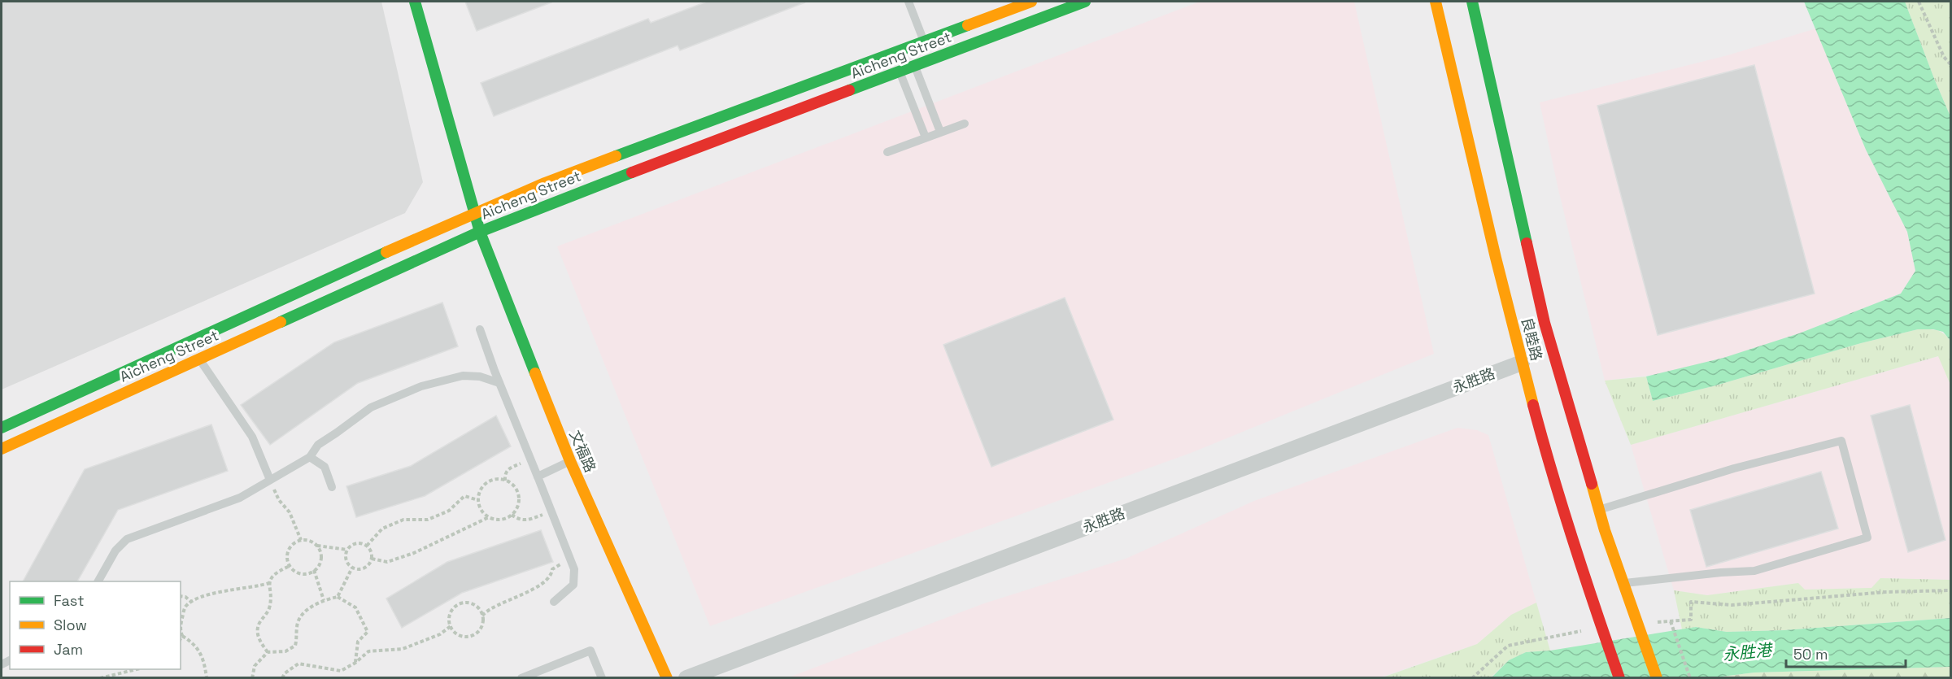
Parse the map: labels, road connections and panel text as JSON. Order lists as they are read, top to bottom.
{
  "streets": {
    "street": [
      "Aicheng Street",
      "良睦路",
      "永胜路",
      "文福路"
    ]
  },
  "crossings": [
    ["Aicheng Street", "文福路"],
    ["良睦路", "永胜路"]
  ],
  "water": ["永胜港"],
  "legend": ["Fast", "Slow", "Jam"],
  "scale_bar": "50 m"
}
